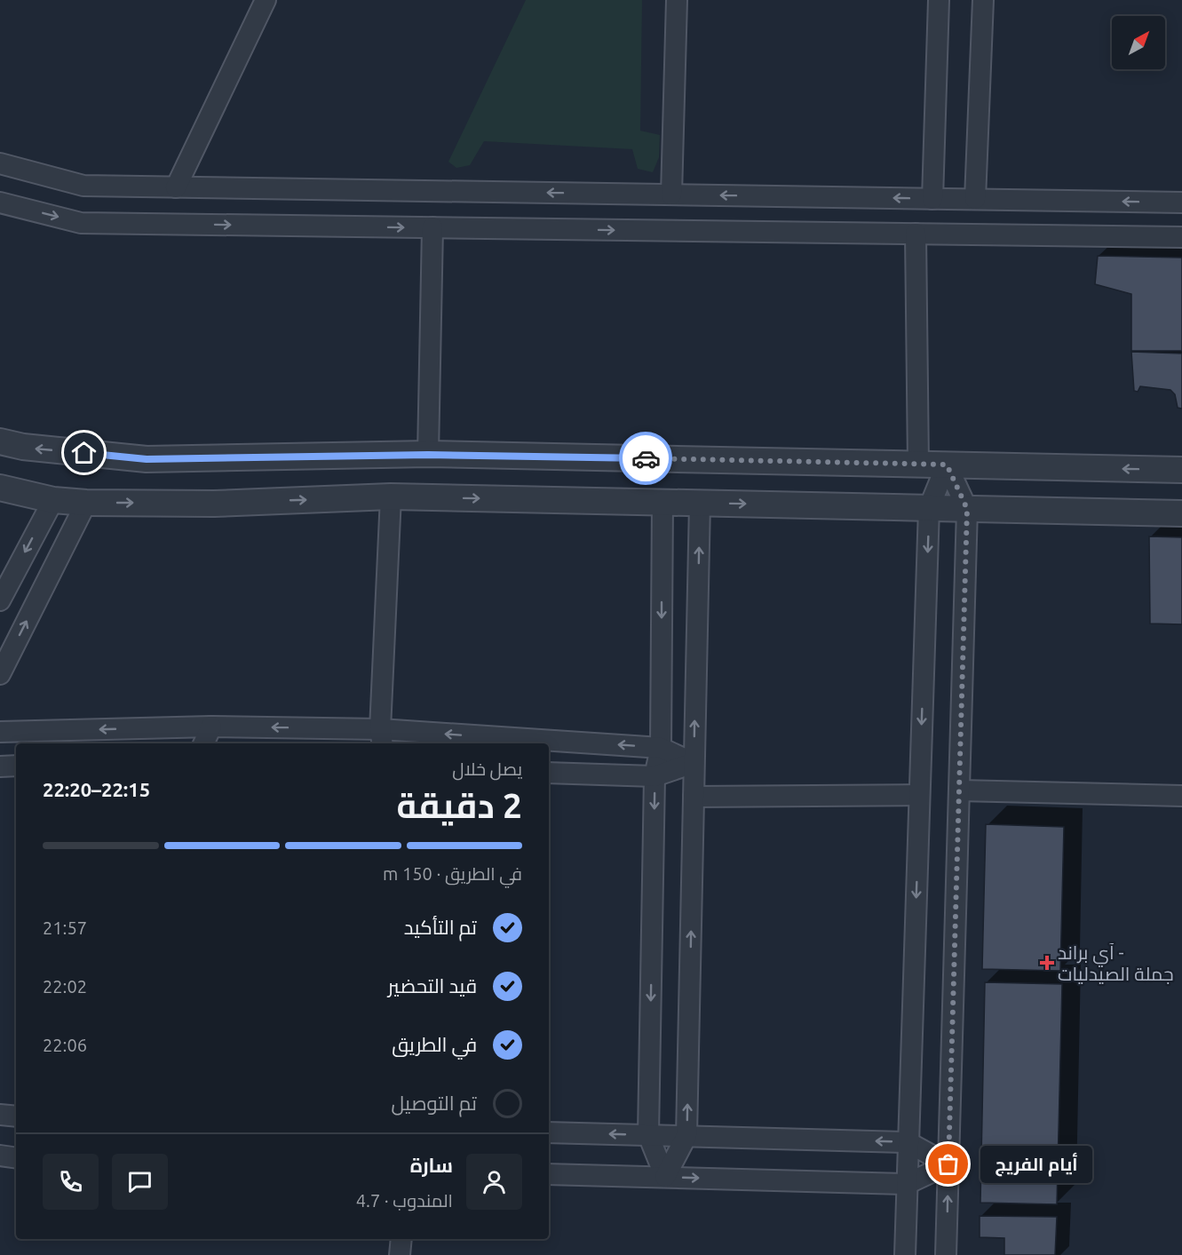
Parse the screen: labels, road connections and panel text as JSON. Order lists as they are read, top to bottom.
{
  "places": {
    "health": ["آي براند - جملة الصيدليات"],
    "other": ["أيام الفريج"]
  },
  "north": "top right",
  "page": {
    "heading": ["2 دقيقة", "يصل خلال", "22:15–22:20"],
    "panel": ["سارة", "المندوب · 4.7"],
    "bar": "في الطريق · 150 m",
    "list": [
      ["تم التأكيد", "21:57"],
      ["قيد التحضير", "22:02"],
      ["في الطريق", "22:06"],
      "تم التوصيل"
    ],
    "bubble": "أيام الفريج"
  }
}
